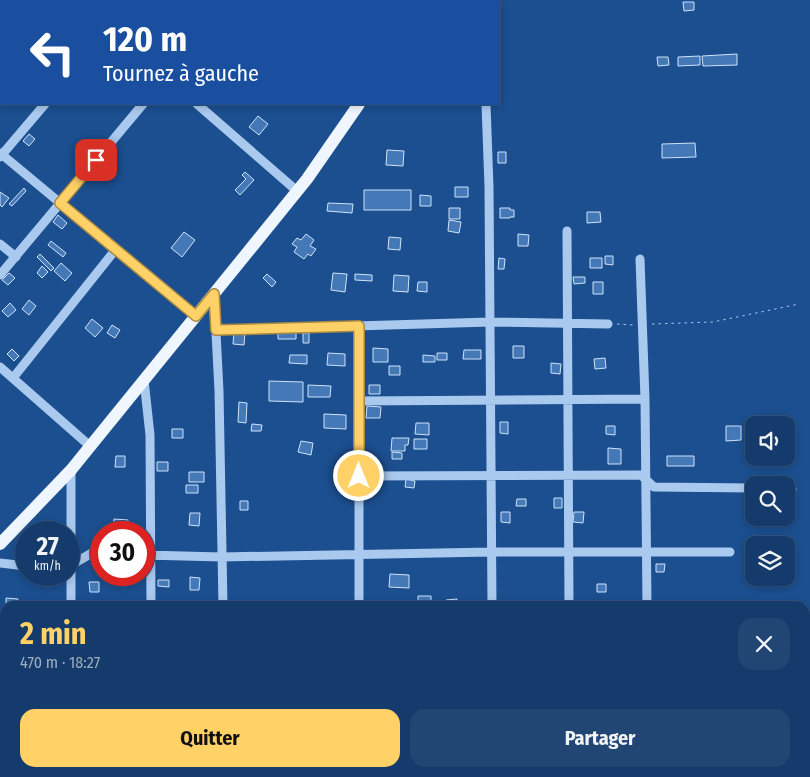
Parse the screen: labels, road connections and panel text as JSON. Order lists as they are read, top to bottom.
{
  "page": {
    "turn": ["120 m", "Tournez à gauche"],
    "speed": "27 km/h",
    "limit": "30",
    "heading": ["2 min", "470 m · 18:27"],
    "buttons": ["Quitter", "Partager"]
  }
}
